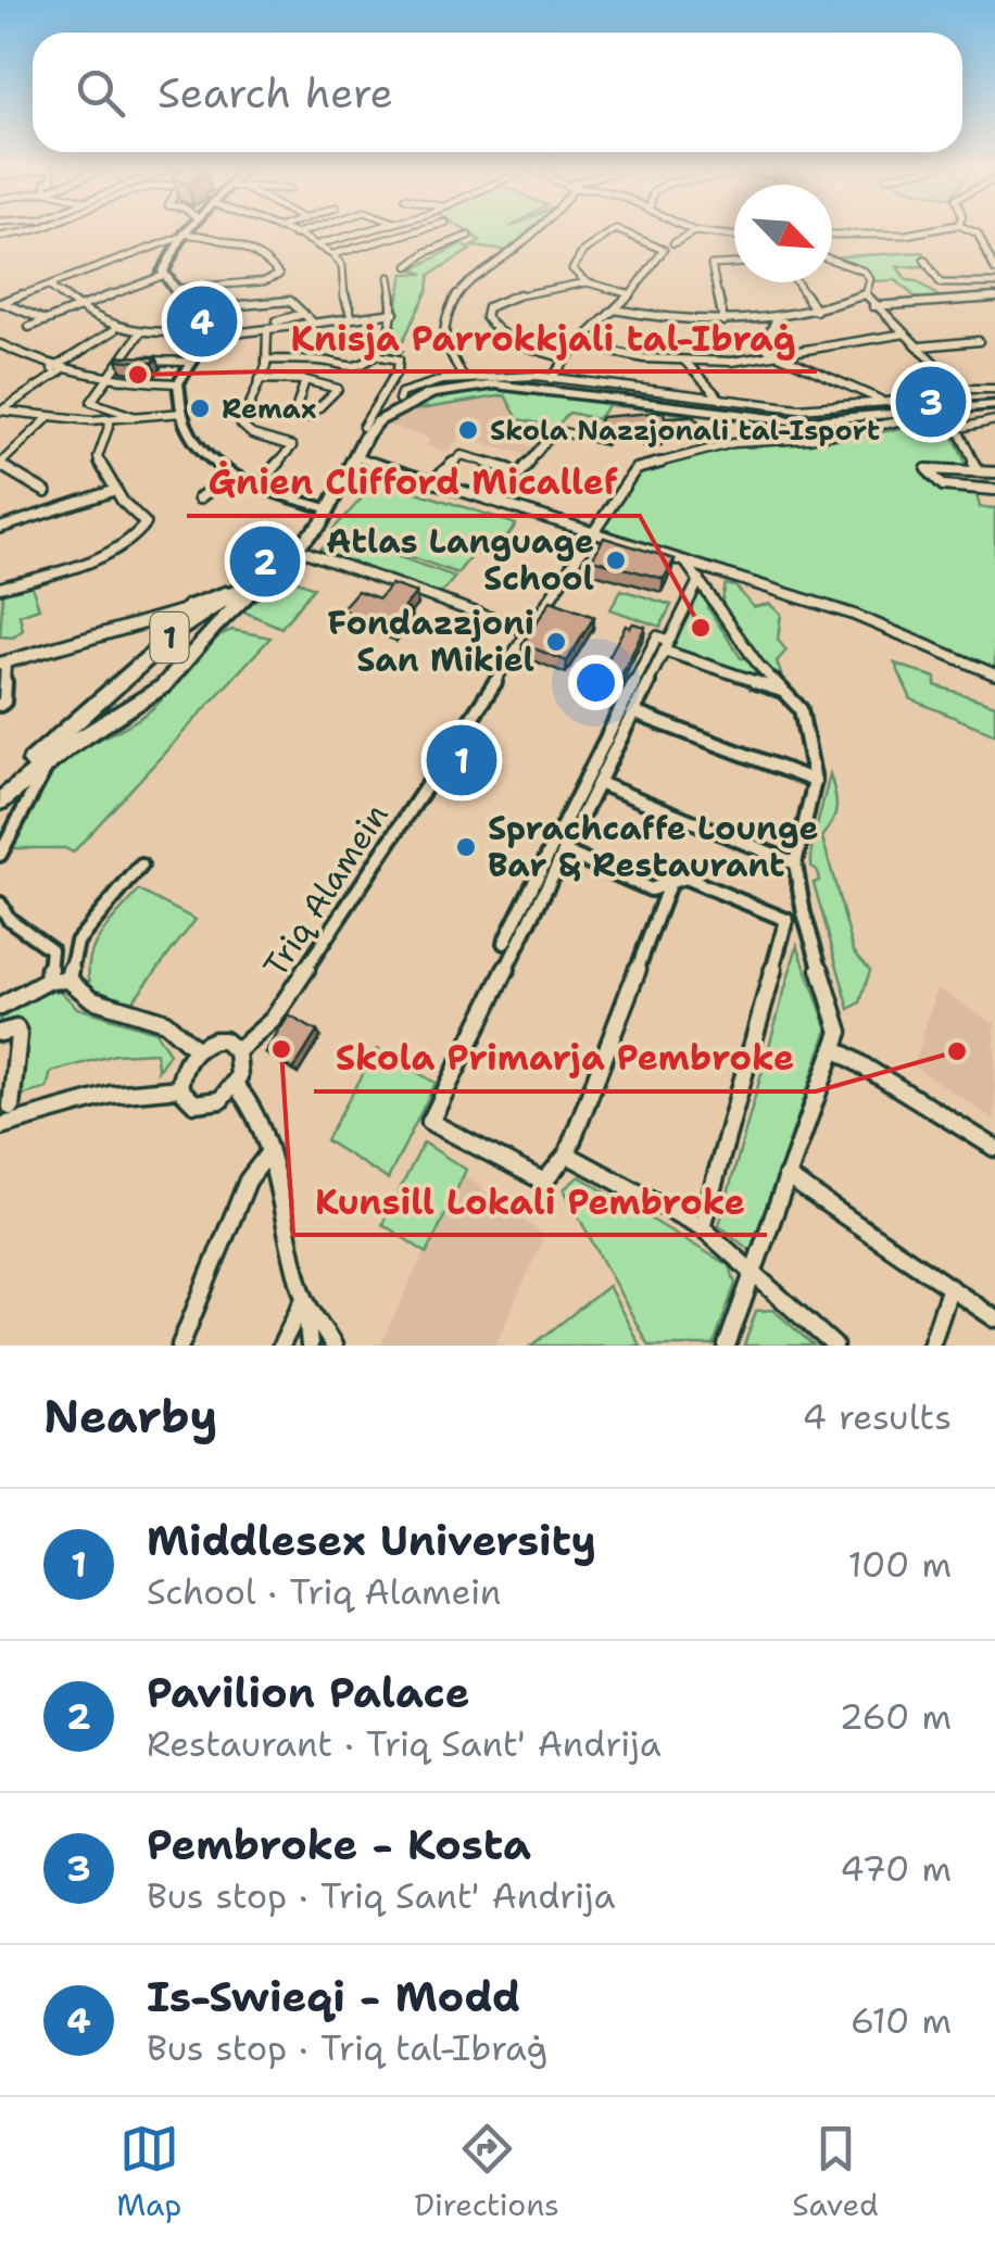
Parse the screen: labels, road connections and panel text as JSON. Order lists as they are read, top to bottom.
{
  "streets": {
    "highway": ["1"],
    "street": ["Triq Alamein"]
  },
  "places": [
    "Knisja Parrokkjali tal-Ibraġ",
    "Remax",
    "Skola Nazzjonali tal-Isport",
    "Atlas Language School",
    "Ġnien Clifford Micallef",
    "Fondazzjoni San Mikiel",
    "Sprachcaffe Lounge Bar & Restaurant",
    "Kunsill Lokali Pembroke",
    "Skola Primarja Pembroke"
  ],
  "north": "bottom right",
  "page": {
    "search": "Search here",
    "pins": [
      "4",
      "3",
      "2",
      "1"
    ],
    "heading": ["Nearby", "4 results"],
    "list": [
      {
        "mark": "1",
        "name": "Middlesex University",
        "note": "School · Triq Alamein",
        "value": "100 m"
      },
      {
        "mark": "2",
        "name": "Pavilion Palace",
        "note": "Restaurant · Triq Sant' Andrija",
        "value": "260 m"
      },
      {
        "mark": "3",
        "name": "Pembroke - Kosta",
        "note": "Bus stop · Triq Sant' Andrija",
        "value": "470 m"
      },
      {
        "mark": "4",
        "name": "Is-Swieqi - Modd",
        "note": "Bus stop · Triq tal-Ibraġ",
        "value": "610 m"
      }
    ],
    "nav": ["Map", "Directions", "Saved"]
  }
}
